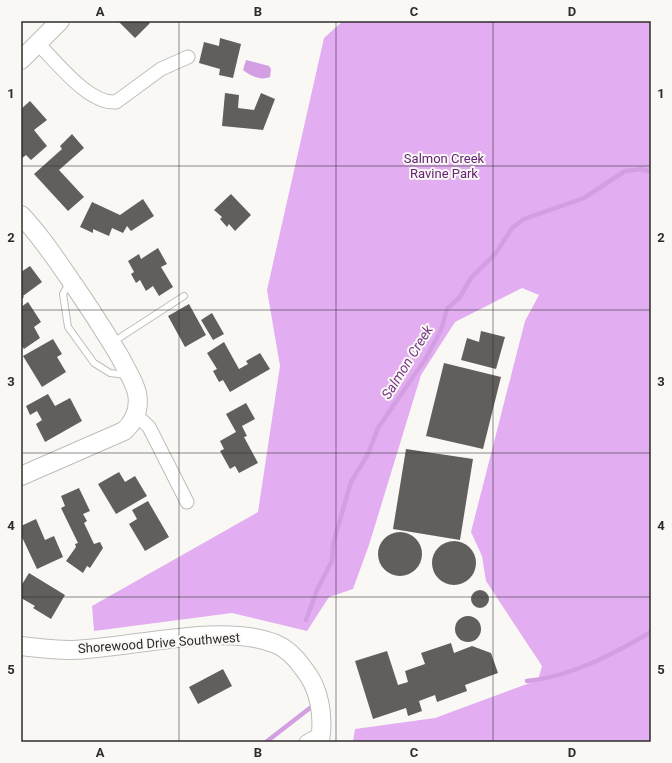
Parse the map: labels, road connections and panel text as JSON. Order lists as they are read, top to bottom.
{
  "streets": {
    "street": ["Shorewood Drive Southwest"]
  },
  "water": ["Salmon Creek"],
  "parks": ["Salmon Creek Ravine Park"],
  "grid": {
    "columns": [
      "A",
      "B",
      "C",
      "D"
    ],
    "rows": [
      "1",
      "2",
      "3",
      "4",
      "5"
    ]
  }
}
